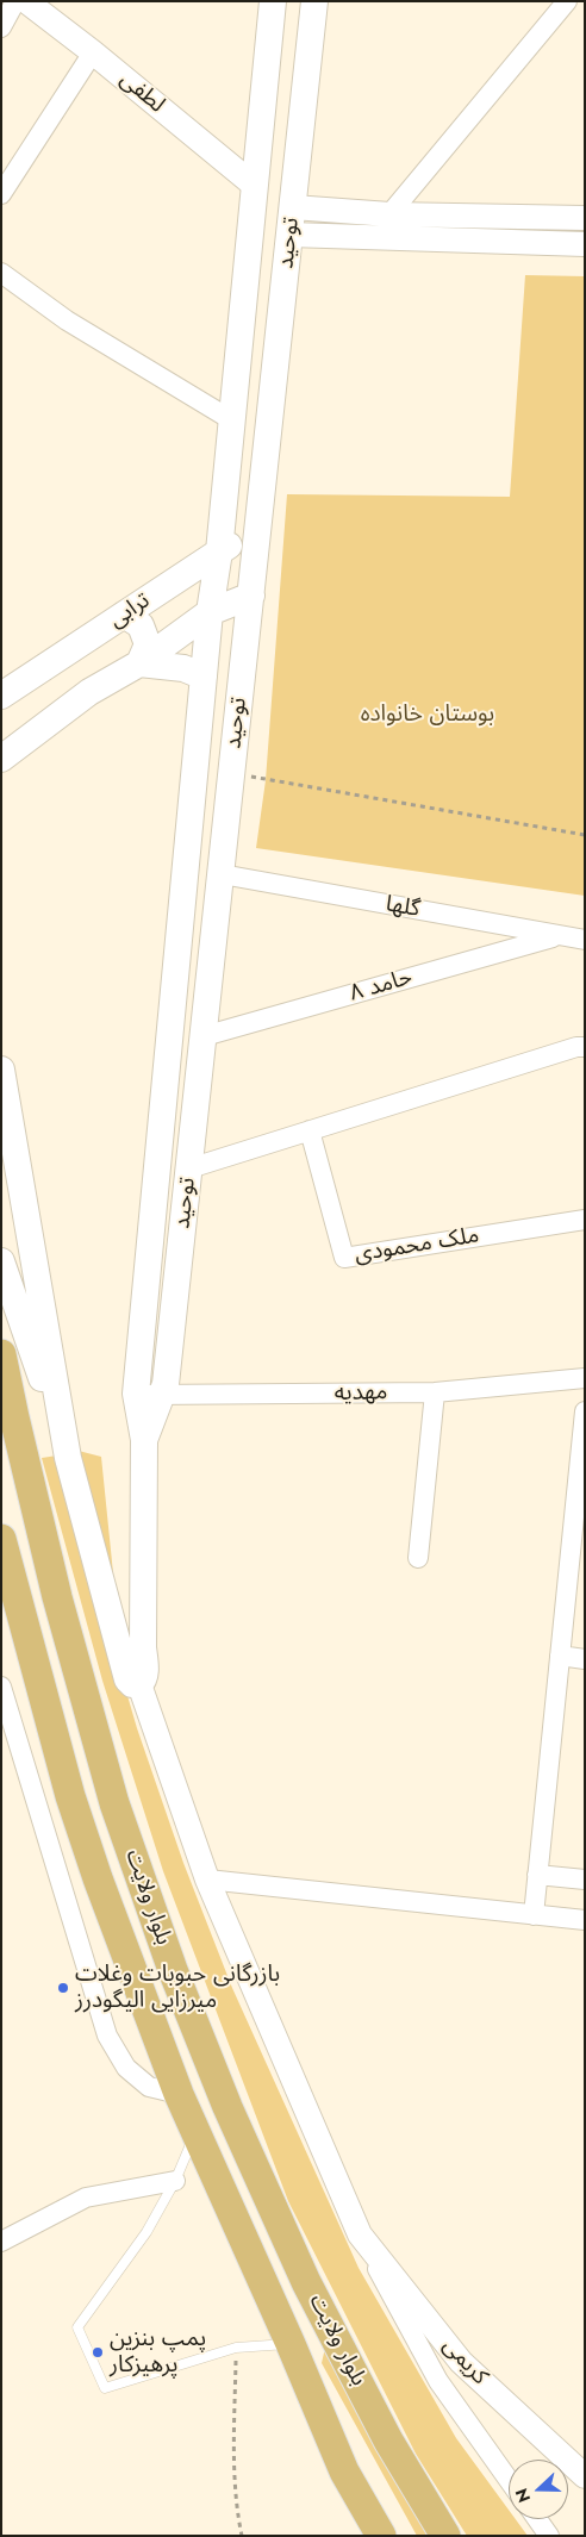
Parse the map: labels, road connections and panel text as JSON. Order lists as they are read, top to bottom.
{
  "streets": {
    "main road": ["توحید", "ترابی", "بلوار ولایت"],
    "street": [
      "لطفی",
      "گلها",
      "حامد ۸",
      "ملک محمودی",
      "مهدیه",
      "کریمی"
    ]
  },
  "crossings": [
    ["لطفی", "توحید"],
    ["توحید", "ترابی"],
    ["توحید", "گلها"],
    ["توحید", "حامد ۸"],
    ["توحید", "مهدیه"],
    ["توحید", "کریمی"],
    ["گلها", "حامد ۸"]
  ],
  "parks": ["بوستان خانواده"],
  "places": ["بازرگانی حبوبات وغلات میرزایی الیگودرز", "پمپ بنزین پرهیزکار"],
  "north": "left"
}
